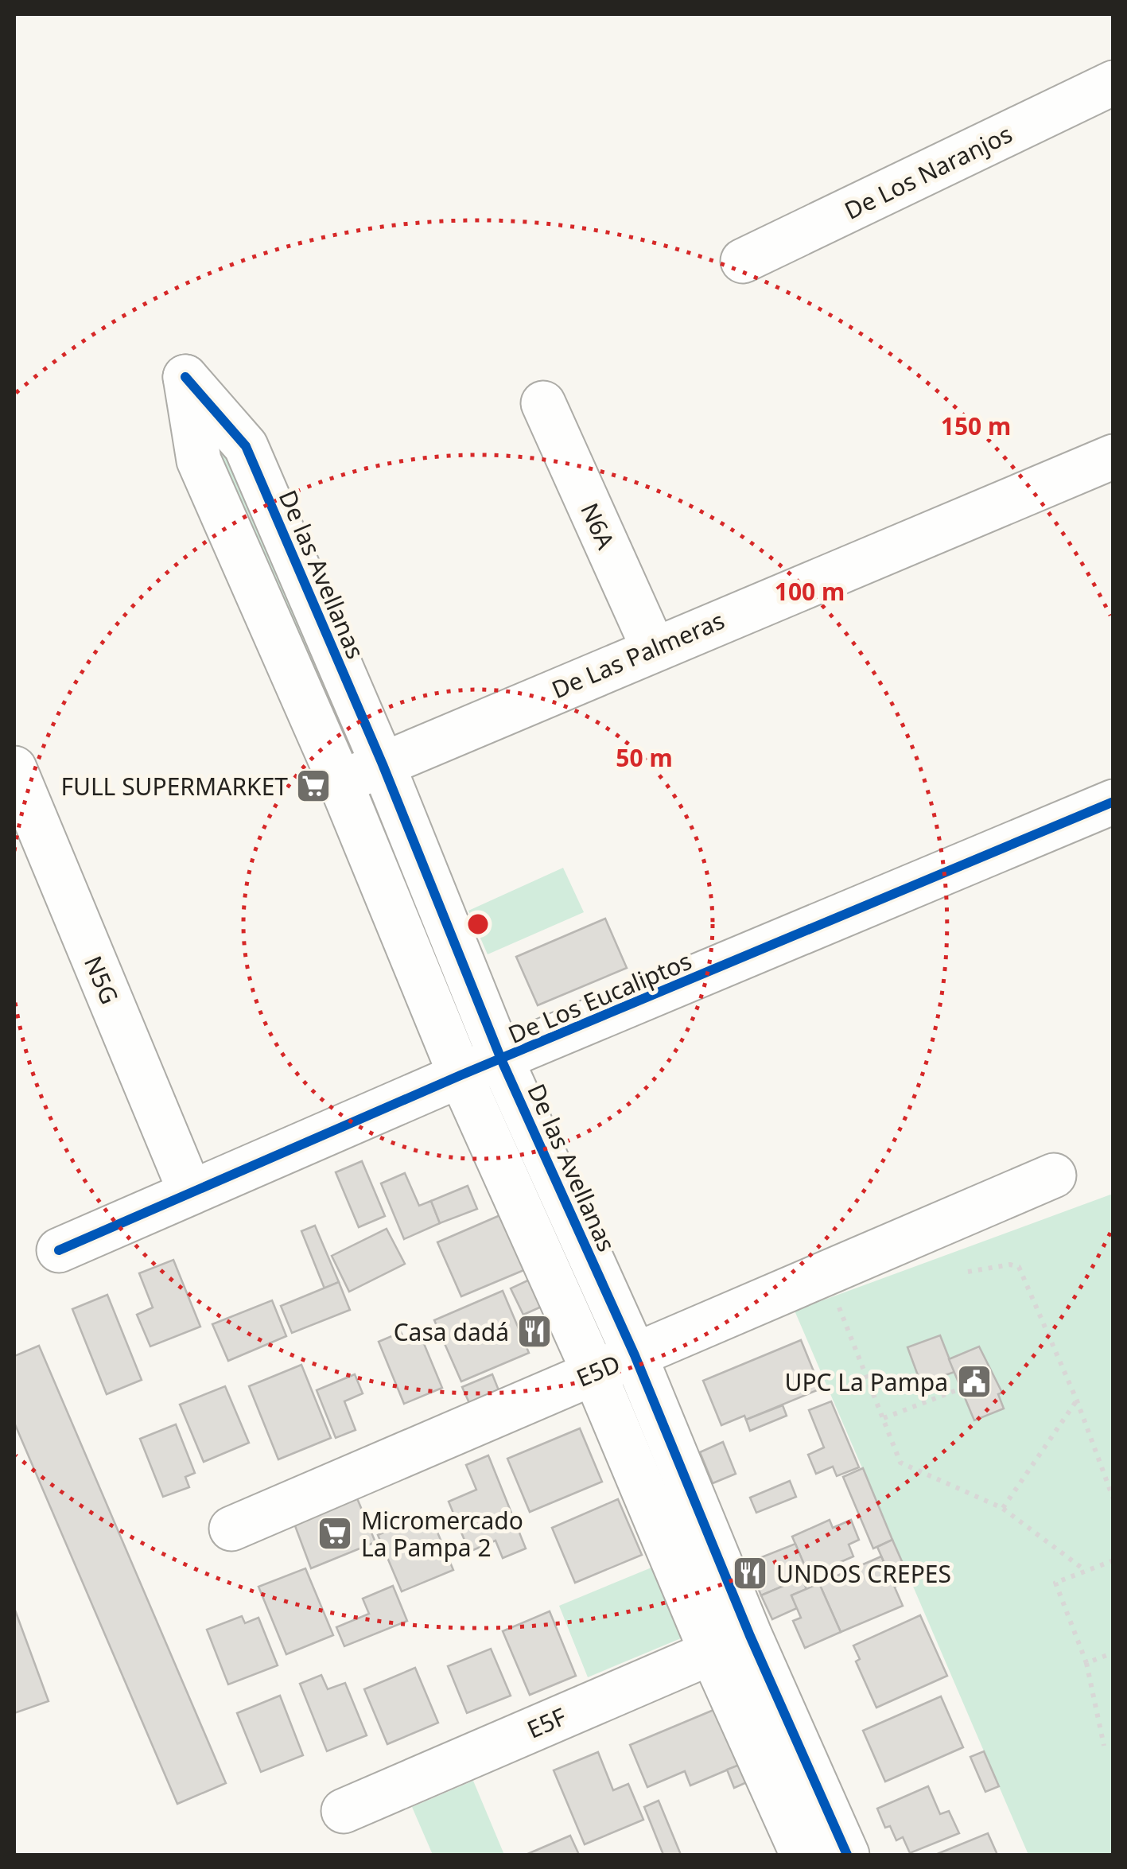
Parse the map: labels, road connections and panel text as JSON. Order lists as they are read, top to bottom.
{
  "streets": {
    "street": [
      "De Los Naranjos",
      "N6A",
      "De las Avellanas",
      "De Las Palmeras",
      "N5G",
      "De Los Eucaliptos",
      "E5D",
      "E5F"
    ]
  },
  "crossings": [
    ["N6A", "De Las Palmeras"],
    ["De las Avellanas", "De Las Palmeras"],
    ["De las Avellanas", "De Los Eucaliptos"],
    ["De las Avellanas", "E5D"],
    ["De las Avellanas", "E5F"],
    ["N5G", "De Los Eucaliptos"]
  ],
  "places": {
    "supermarket": ["FULL SUPERMARKET", "Micromercado La Pampa 2"],
    "restaurant": ["Casa dadá", "UNDOS CREPES"],
    "public building": ["UPC La Pampa"]
  },
  "rings": ["150 m", "100 m", "50 m"]
}
